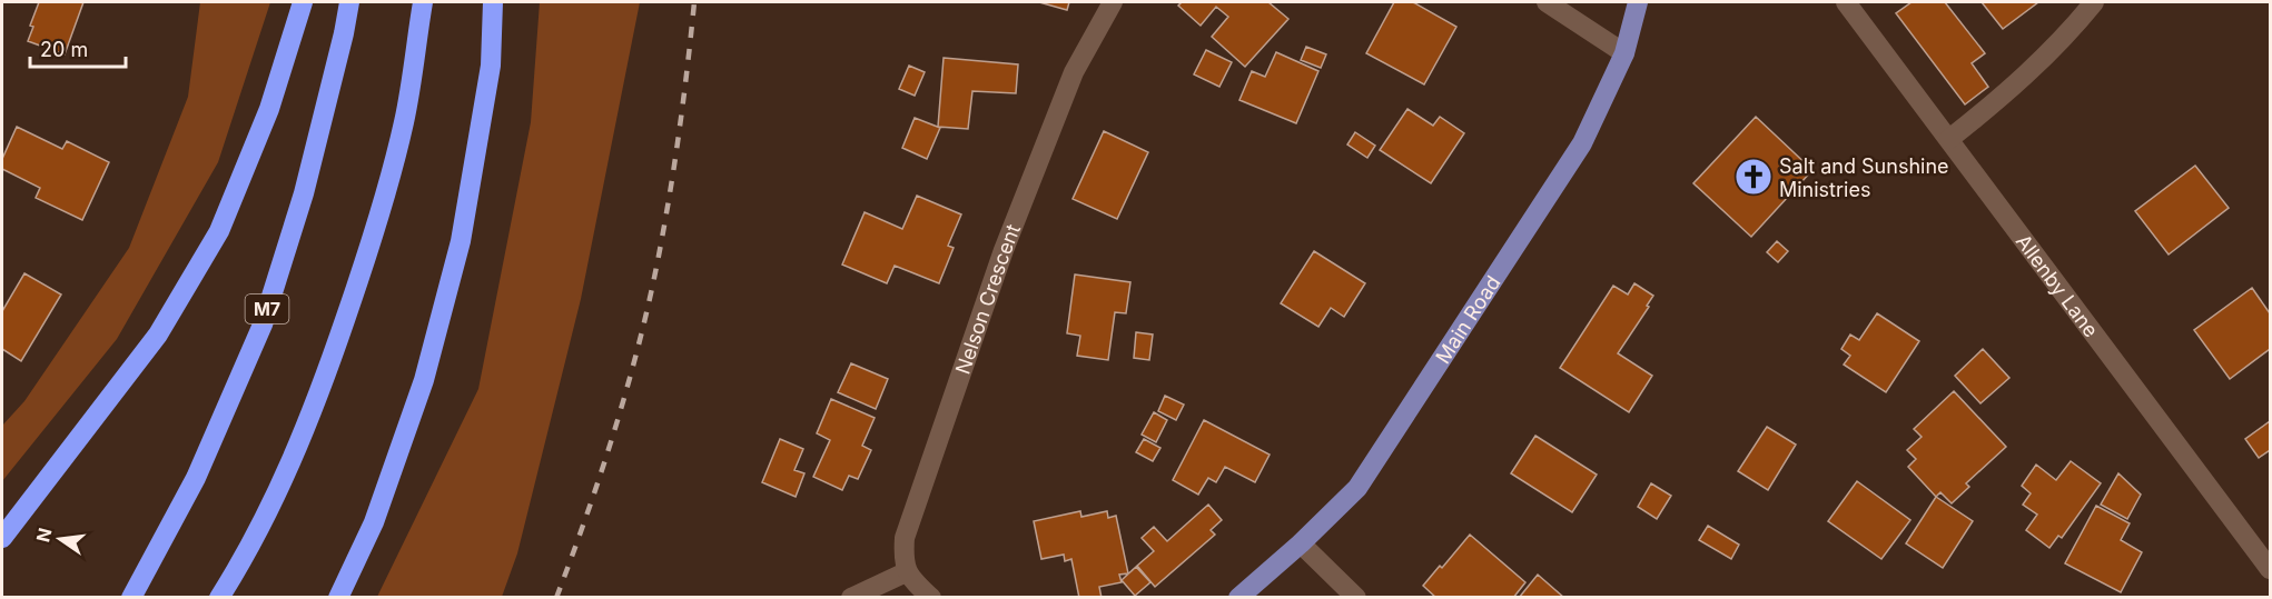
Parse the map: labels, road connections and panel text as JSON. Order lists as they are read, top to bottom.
{
  "streets": {
    "highway": ["M7"],
    "main road": ["Main Road"],
    "street": ["Allenby Lane", "Nelson Crescent"]
  },
  "places": {
    "church": ["Salt and Sunshine Ministries"]
  },
  "scale_bar": "20 m",
  "north": "left"
}
